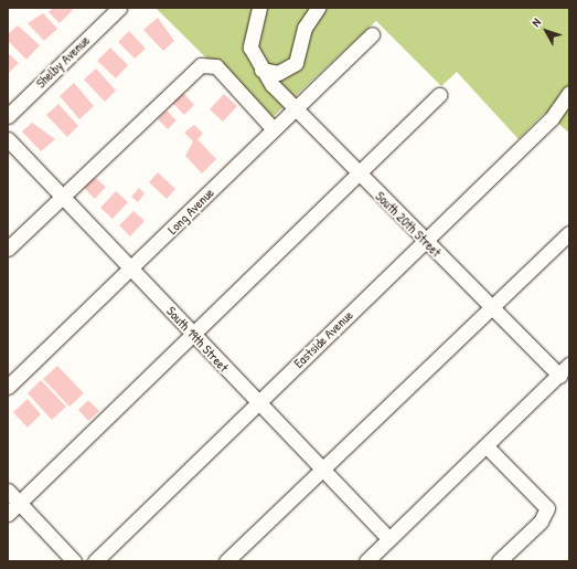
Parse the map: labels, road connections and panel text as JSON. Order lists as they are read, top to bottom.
{
  "streets": {
    "street": [
      "Shelby Avenue",
      "Long Avenue",
      "South 20th Street",
      "South 19th Street",
      "Eastside Avenue"
    ]
  },
  "crossings": [
    ["Long Avenue", "South 20th Street"],
    ["Long Avenue", "South 19th Street"],
    ["South 20th Street", "Eastside Avenue"],
    ["South 19th Street", "Eastside Avenue"]
  ],
  "north": "top left"
}
